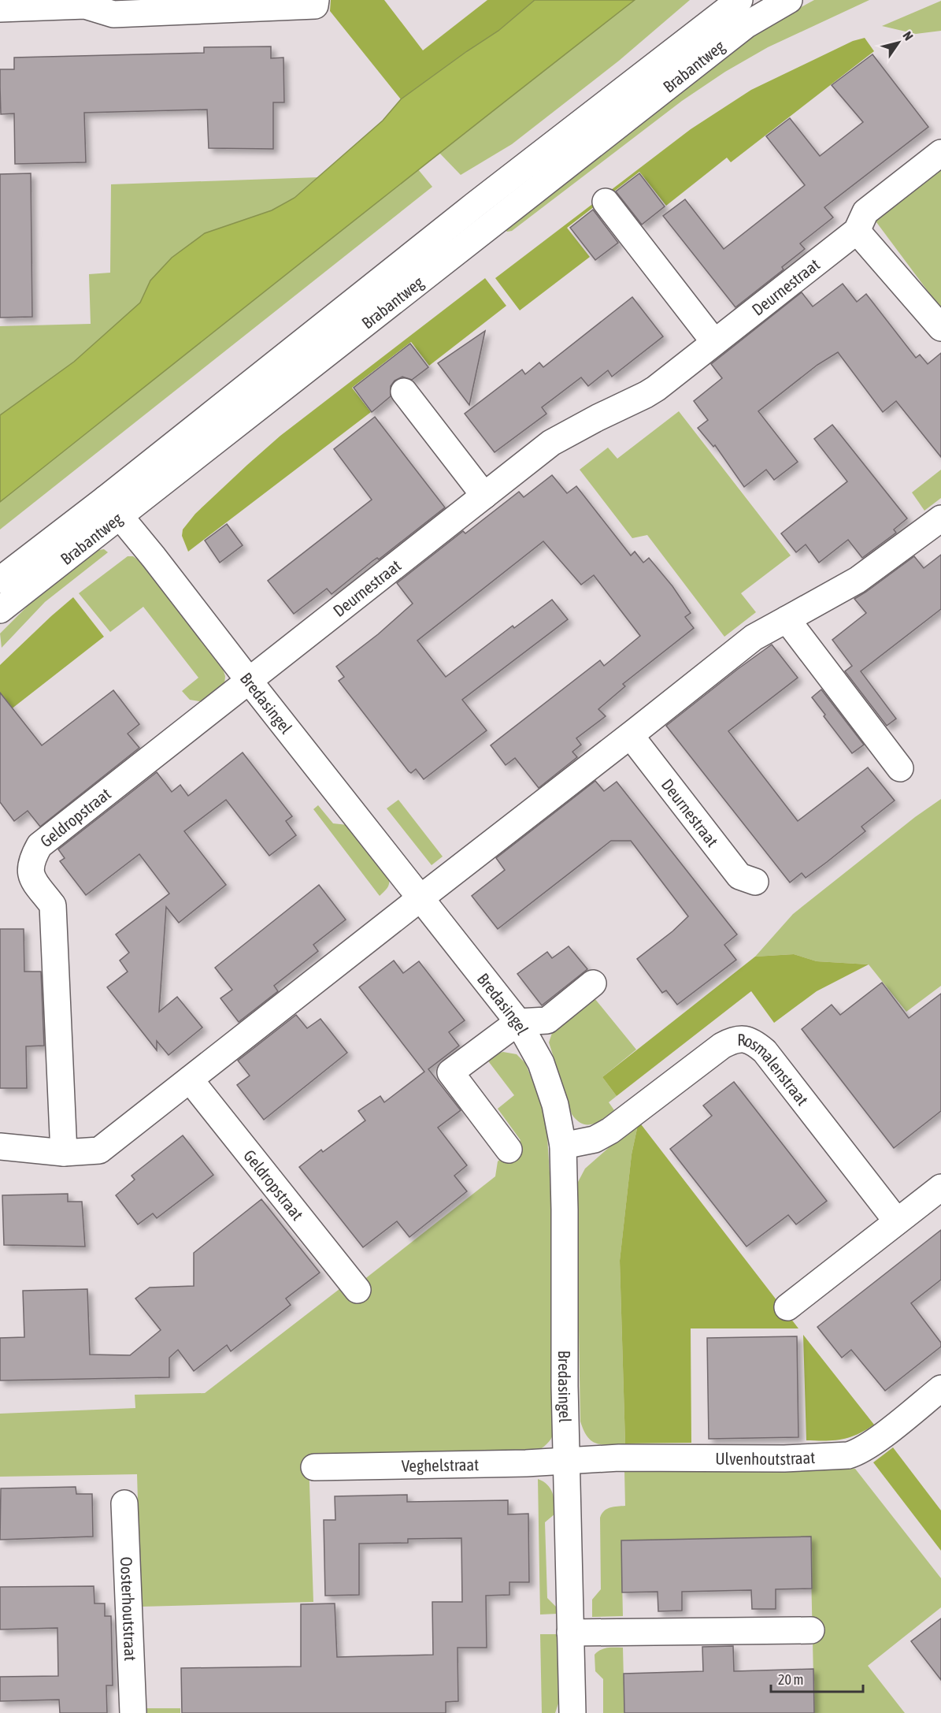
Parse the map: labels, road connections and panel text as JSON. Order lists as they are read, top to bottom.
{
  "streets": {
    "street": [
      "Brabantweg",
      "Deurnestraat",
      "Bredasingel",
      "Geldropstraat",
      "Rosmalenstraat",
      "Ulvenhoutstraat",
      "Veghelstraat",
      "Oosterhoutstraat"
    ]
  },
  "crossings": [
    ["Brabantweg", "Bredasingel"],
    ["Deurnestraat", "Bredasingel"],
    ["Deurnestraat", "Geldropstraat"],
    ["Bredasingel", "Geldropstraat"],
    ["Bredasingel", "Rosmalenstraat"],
    ["Bredasingel", "Ulvenhoutstraat"],
    ["Bredasingel", "Veghelstraat"],
    ["Ulvenhoutstraat", "Veghelstraat"]
  ],
  "scale_bar": "20 m",
  "north": "top right"
}
